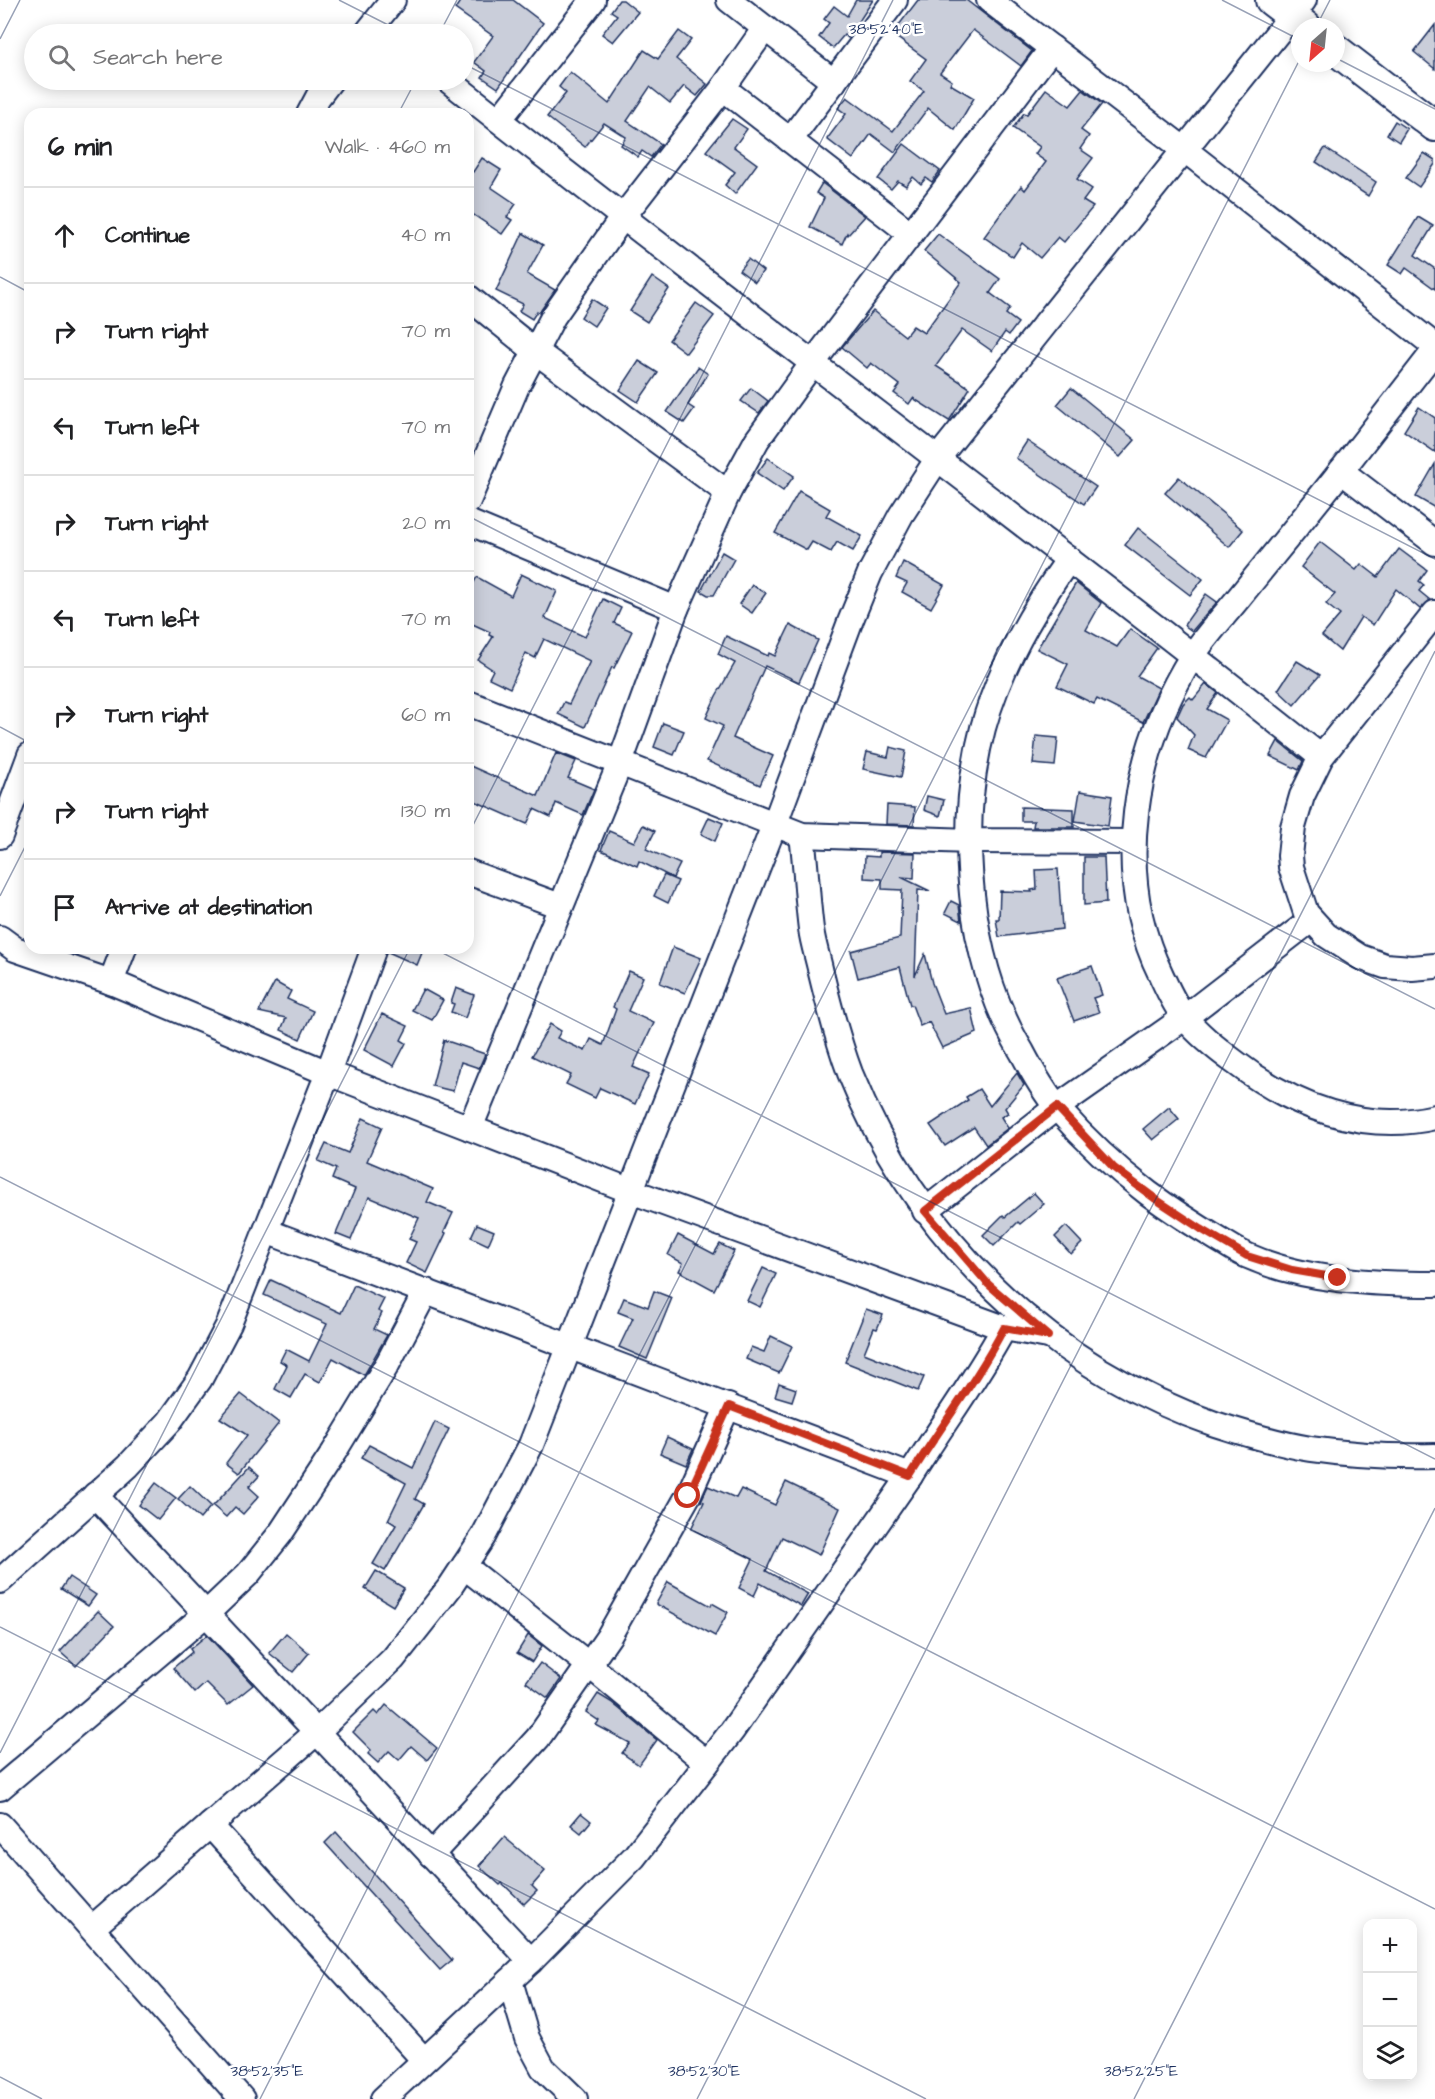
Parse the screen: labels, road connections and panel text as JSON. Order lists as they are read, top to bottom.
{
  "north": "bottom left",
  "page": {
    "search": "Search here",
    "heading": ["6 min", "Walk · 460 m"],
    "list": [
      ["Continue", "40 m"],
      ["Turn right", "70 m"],
      ["Turn left", "70 m"],
      ["Turn right", "20 m"],
      ["Turn left", "70 m"],
      ["Turn right", "60 m"],
      ["Turn right", "130 m"],
      "Arrive at destination"
    ],
    "map_buttons": ["+", "−"]
  },
  "coordinates": [
    "38°52'40\"E",
    "38°52'35\"E",
    "38°52'30\"E",
    "38°52'25\"E"
  ]
}
